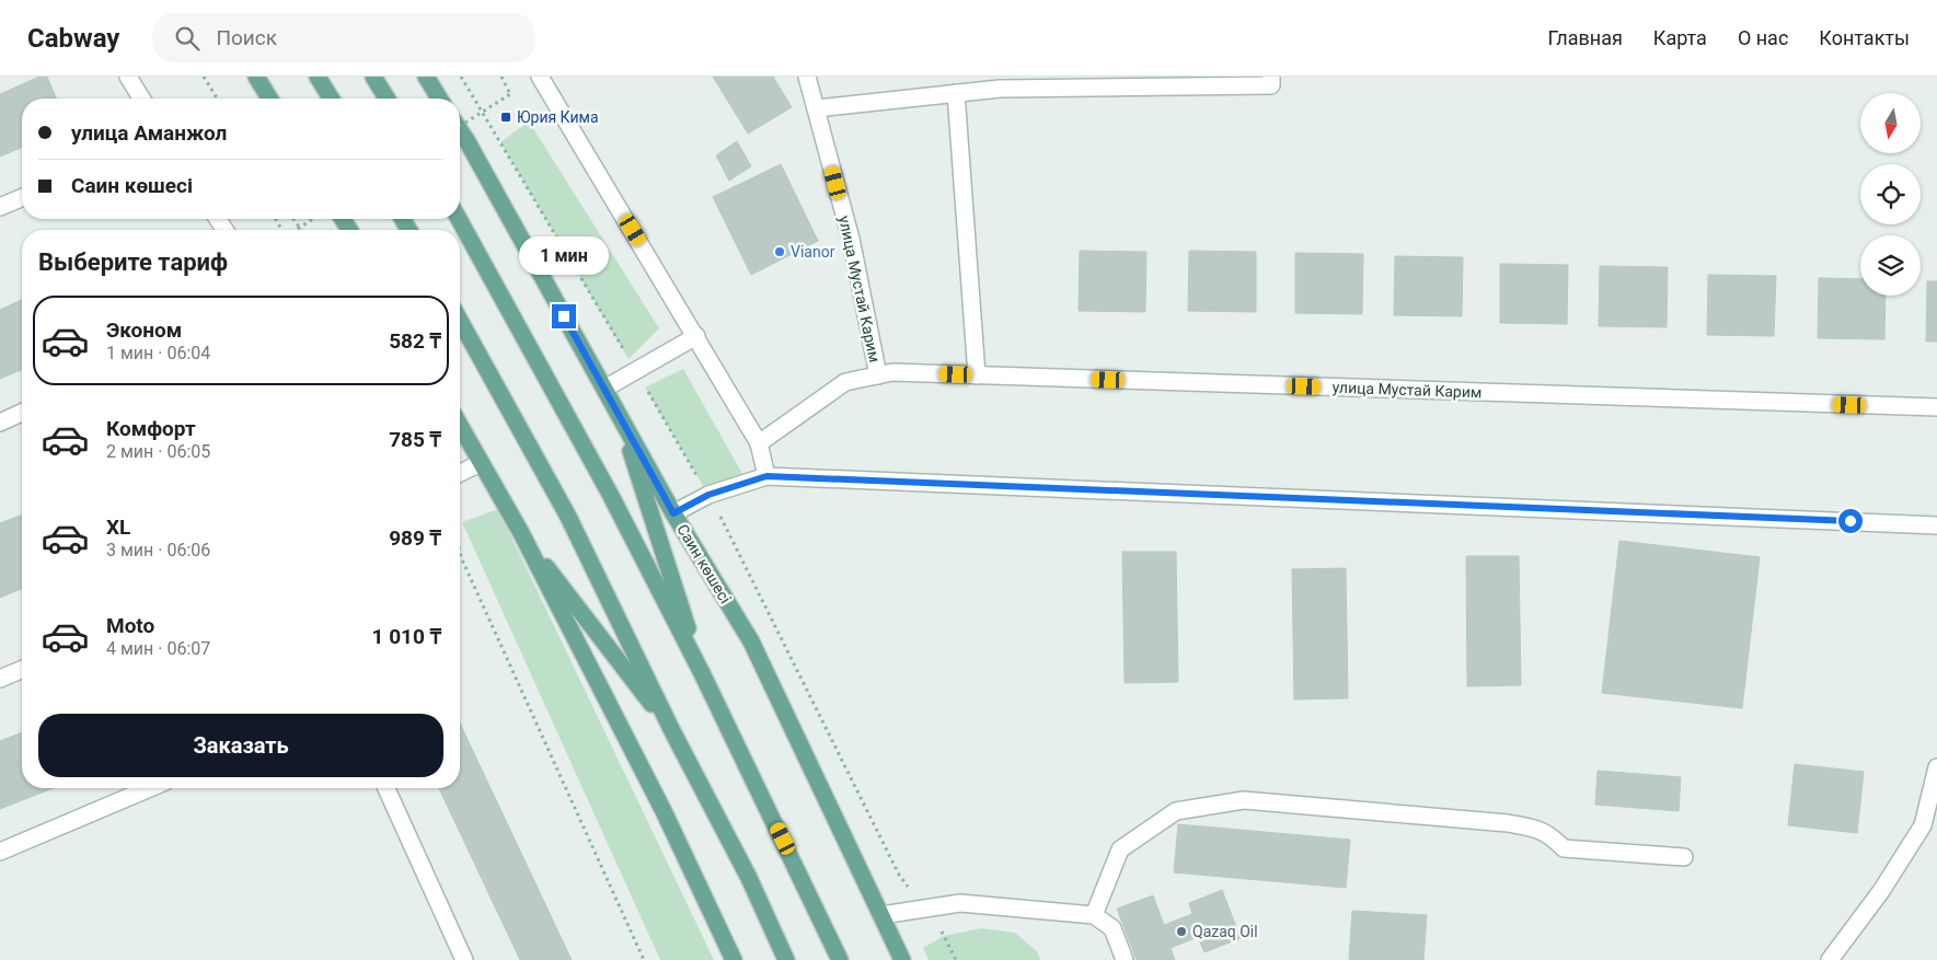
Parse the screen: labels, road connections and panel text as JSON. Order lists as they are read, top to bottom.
{
  "streets": {
    "main road": ["Саин көшесі"],
    "street": ["улица Мустай Карим"]
  },
  "places": {
    "transit": ["Юрия Кима"],
    "other": ["Vianor", "Qazaq Oil"]
  },
  "north": "bottom",
  "page": {
    "header": "Cabway",
    "search": "Поиск",
    "nav": [
      "Главная",
      "Карта",
      "О нас",
      "Контакты"
    ],
    "banner": ["улица Аманжол", "Саин көшесі"],
    "heading": "Выберите тариф",
    "bubble": "1 мин",
    "list": [
      {
        "name": "Эконом",
        "note": "1 мин · 06:04",
        "value": "582 ₸"
      },
      {
        "name": "Комфорт",
        "note": "2 мин · 06:05",
        "value": "785 ₸"
      },
      {
        "name": "XL",
        "note": "3 мин · 06:06",
        "value": "989 ₸"
      },
      {
        "name": "Moto",
        "note": "4 мин · 06:07",
        "value": "1 010 ₸"
      }
    ],
    "buttons": "Заказать"
  }
}
